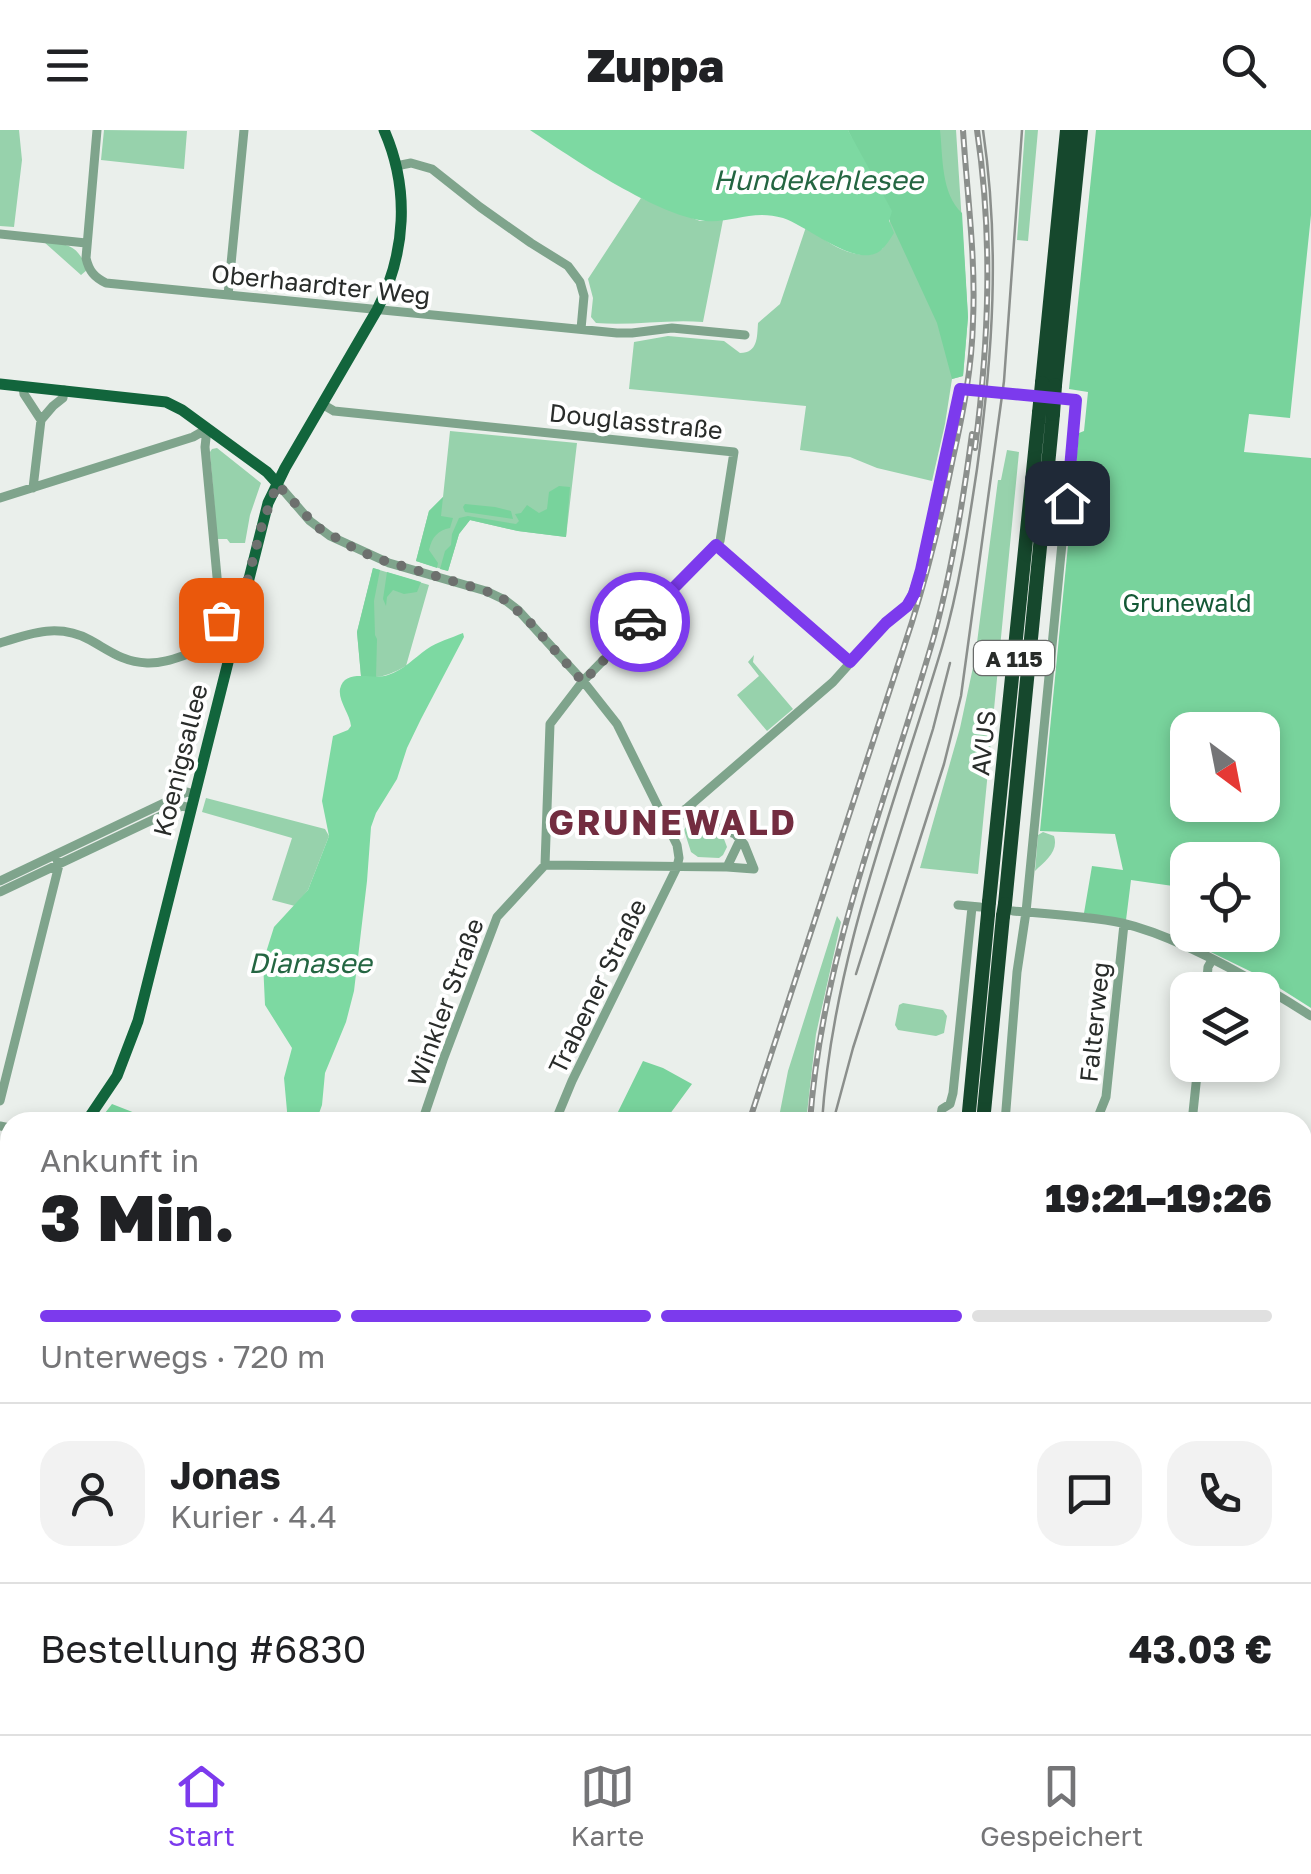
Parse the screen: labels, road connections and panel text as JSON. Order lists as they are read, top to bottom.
{
  "streets": {
    "highway": ["A 115", "AVUS"],
    "main road": ["Koenigsallee"],
    "street": [
      "Oberhaardter Weg",
      "Douglasstraße",
      "Trabener Straße",
      "Winkler Straße",
      "Falterweg"
    ]
  },
  "crossings": [
    ["Oberhaardter Weg", "Koenigsallee"],
    ["Douglasstraße", "Koenigsallee"]
  ],
  "districts": ["GRUNEWALD"],
  "water": ["Hundekehlesee", "Dianasee"],
  "parks": ["Grunewald"],
  "north": "bottom right",
  "page": {
    "header": "Zuppa",
    "heading": ["3 Min.", "Ankunft in", "19:21–19:26"],
    "panel": [
      "Jonas",
      "Kurier · 4.4",
      "Bestellung #6830",
      "43.03 €"
    ],
    "bar": "Unterwegs · 720 m",
    "tabs": ["Start", "Karte", "Gespeichert"]
  }
}
